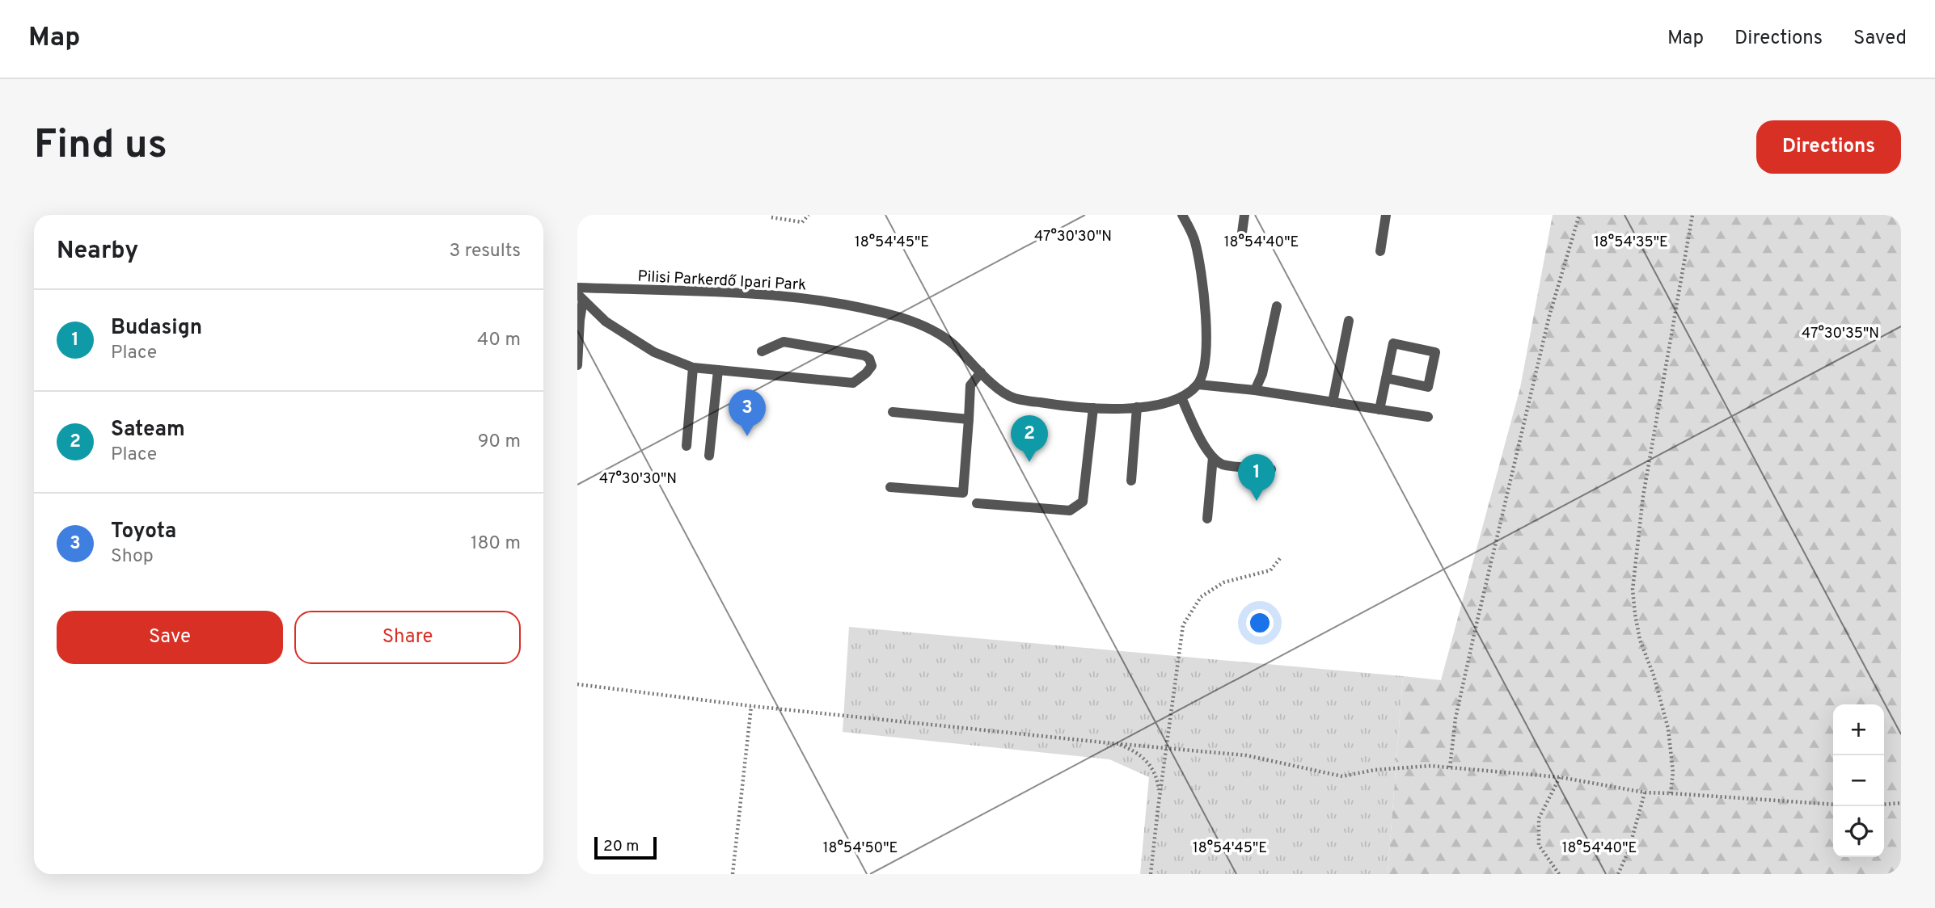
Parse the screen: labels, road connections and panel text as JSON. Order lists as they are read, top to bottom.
{
  "streets": {
    "lane": ["Pilisi Parkerdő Ipari Park"]
  },
  "scale_bar": "20 m",
  "page": {
    "header": "Map",
    "nav": ["Map", "Directions", "Saved"],
    "buttons": [
      "Directions",
      ["Save", "Share"]
    ],
    "title": "Find us",
    "heading": ["Nearby", "3 results"],
    "list": [
      {
        "mark": "1",
        "name": "Budasign",
        "note": "Place",
        "value": "40 m"
      },
      {
        "mark": "2",
        "name": "Sateam",
        "note": "Place",
        "value": "90 m"
      },
      {
        "mark": "3",
        "name": "Toyota",
        "note": "Shop",
        "value": "180 m"
      }
    ],
    "pins": ["3", "2", "1"],
    "map_buttons": ["+", "−"],
    "scale": "20 m"
  },
  "coordinates": [
    "47°30'30\"N",
    "18°54'45\"E",
    "18°54'40\"E",
    "18°54'35\"E",
    "47°30'35\"N",
    "18°54'50\"E"
  ]
}
